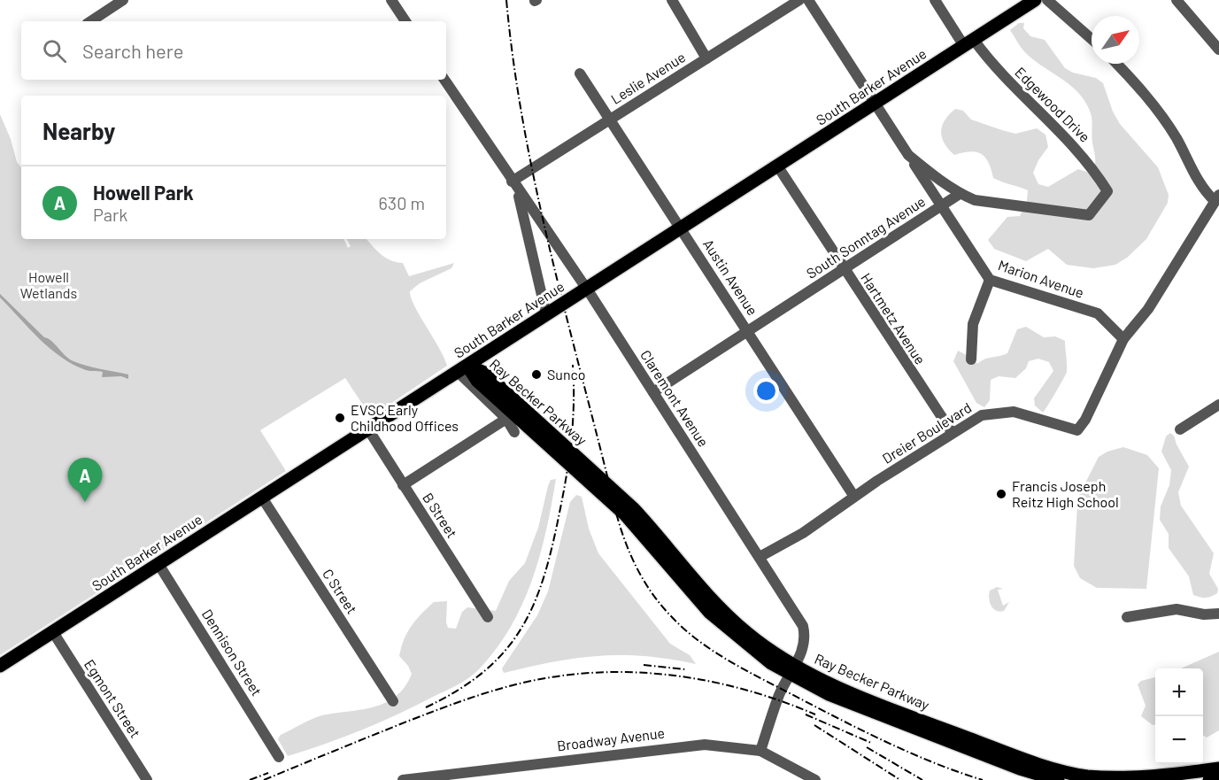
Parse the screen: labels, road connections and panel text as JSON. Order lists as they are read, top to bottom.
{
  "streets": {
    "main road": ["South Barker Avenue", "Ray Becker Parkway"],
    "street": [
      "Leslie Avenue",
      "Edgewood Drive",
      "South Sonntag Avenue",
      "Austin Avenue",
      "Marion Avenue",
      "Hartmetz Avenue",
      "Claremont Avenue",
      "Dreier Boulevard",
      "B Street",
      "C Street",
      "Dennison Street",
      "Egmont Street",
      "Broadway Avenue"
    ]
  },
  "crossings": [
    ["Leslie Avenue", "Austin Avenue"],
    ["Leslie Avenue", "Claremont Avenue"],
    ["South Barker Avenue", "Edgewood Drive"],
    ["South Barker Avenue", "Austin Avenue"],
    ["South Barker Avenue", "Marion Avenue"],
    ["South Barker Avenue", "Hartmetz Avenue"],
    ["South Barker Avenue", "Claremont Avenue"],
    ["South Barker Avenue", "Ray Becker Parkway"],
    ["South Barker Avenue", "B Street"],
    ["South Barker Avenue", "C Street"],
    ["South Barker Avenue", "Dennison Street"],
    ["South Barker Avenue", "Egmont Street"],
    ["Edgewood Drive", "South Sonntag Avenue"],
    ["Edgewood Drive", "Marion Avenue"],
    ["South Sonntag Avenue", "Austin Avenue"],
    ["South Sonntag Avenue", "Marion Avenue"],
    ["South Sonntag Avenue", "Hartmetz Avenue"],
    ["South Sonntag Avenue", "Claremont Avenue"],
    ["Austin Avenue", "Dreier Boulevard"],
    ["Marion Avenue", "Dreier Boulevard"],
    ["Hartmetz Avenue", "Dreier Boulevard"],
    ["Claremont Avenue", "Ray Becker Parkway"],
    ["Claremont Avenue", "Dreier Boulevard"],
    ["Claremont Avenue", "Broadway Avenue"]
  ],
  "parks": ["Howell Wetlands"],
  "places": ["Sunco", "EVSC Early Childhood Offices", "Francis Joseph Reitz High School"],
  "north": "top right",
  "page": {
    "search": "Search here",
    "heading": "Nearby",
    "list": [
      {
        "mark": "A",
        "name": "Howell Park",
        "note": "Park",
        "value": "630 m"
      }
    ],
    "pins": "A",
    "map_buttons": ["+", "−"]
  }
}
